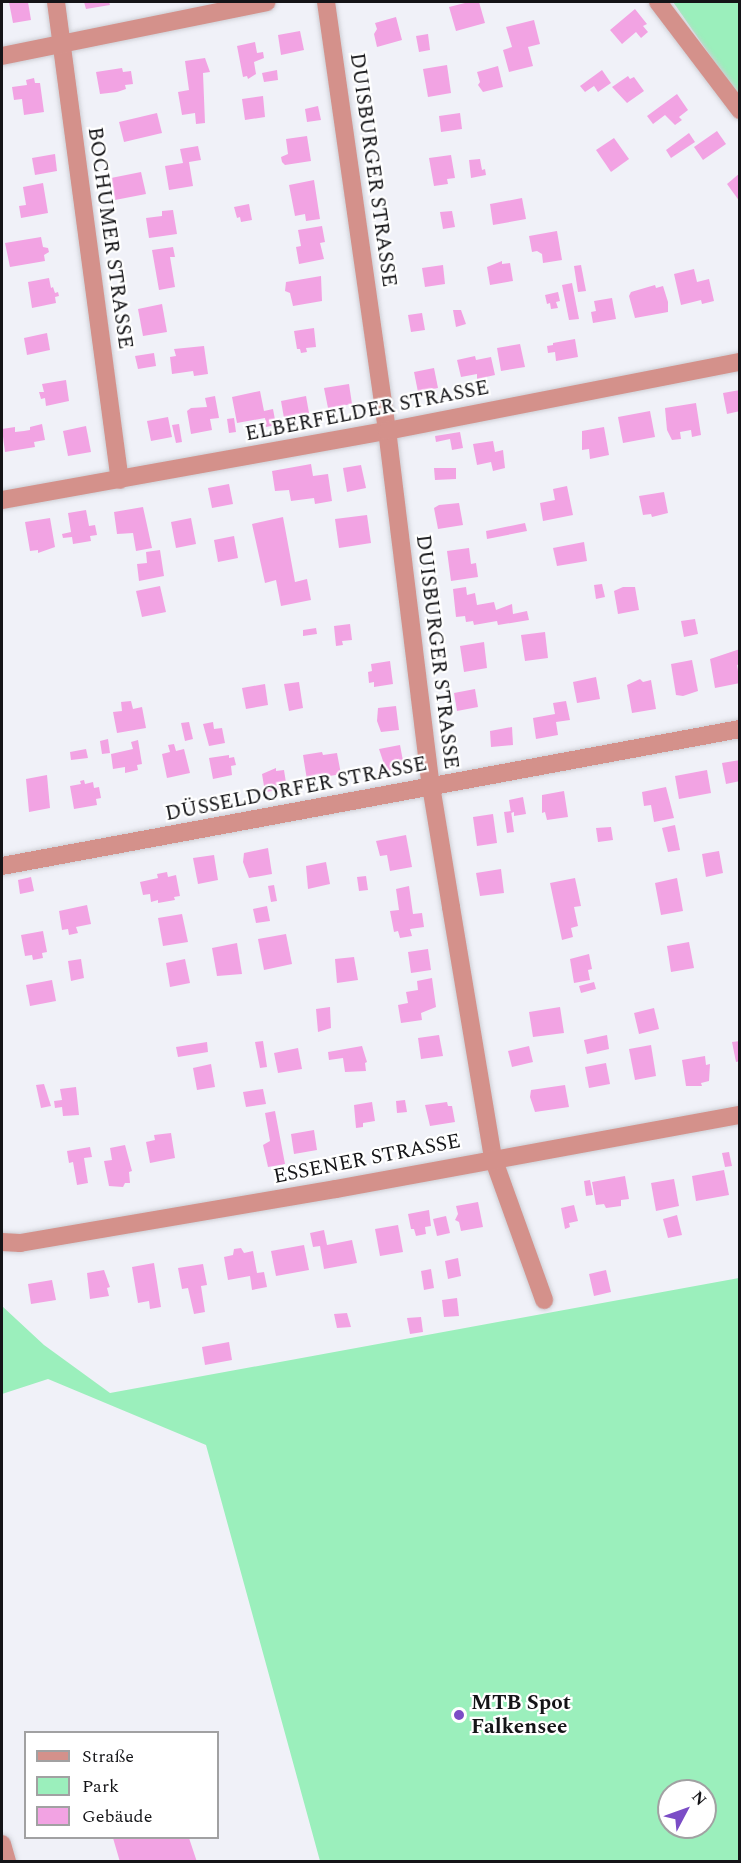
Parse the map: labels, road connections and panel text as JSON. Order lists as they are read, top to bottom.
{
  "streets": {
    "street": [
      "DUISBURGER STRASSE",
      "BOCHUMER STRASSE",
      "ELBERFELDER STRASSE",
      "DÜSSELDORFER STRASSE",
      "ESSENER STRASSE"
    ]
  },
  "crossings": [
    ["DUISBURGER STRASSE", "ELBERFELDER STRASSE"],
    ["DUISBURGER STRASSE", "DÜSSELDORFER STRASSE"],
    ["DUISBURGER STRASSE", "ESSENER STRASSE"],
    ["BOCHUMER STRASSE", "ELBERFELDER STRASSE"]
  ],
  "places": ["MTB Spot Falkensee"],
  "legend": ["Straße", "Park", "Gebäude"],
  "north": "top right"
}
